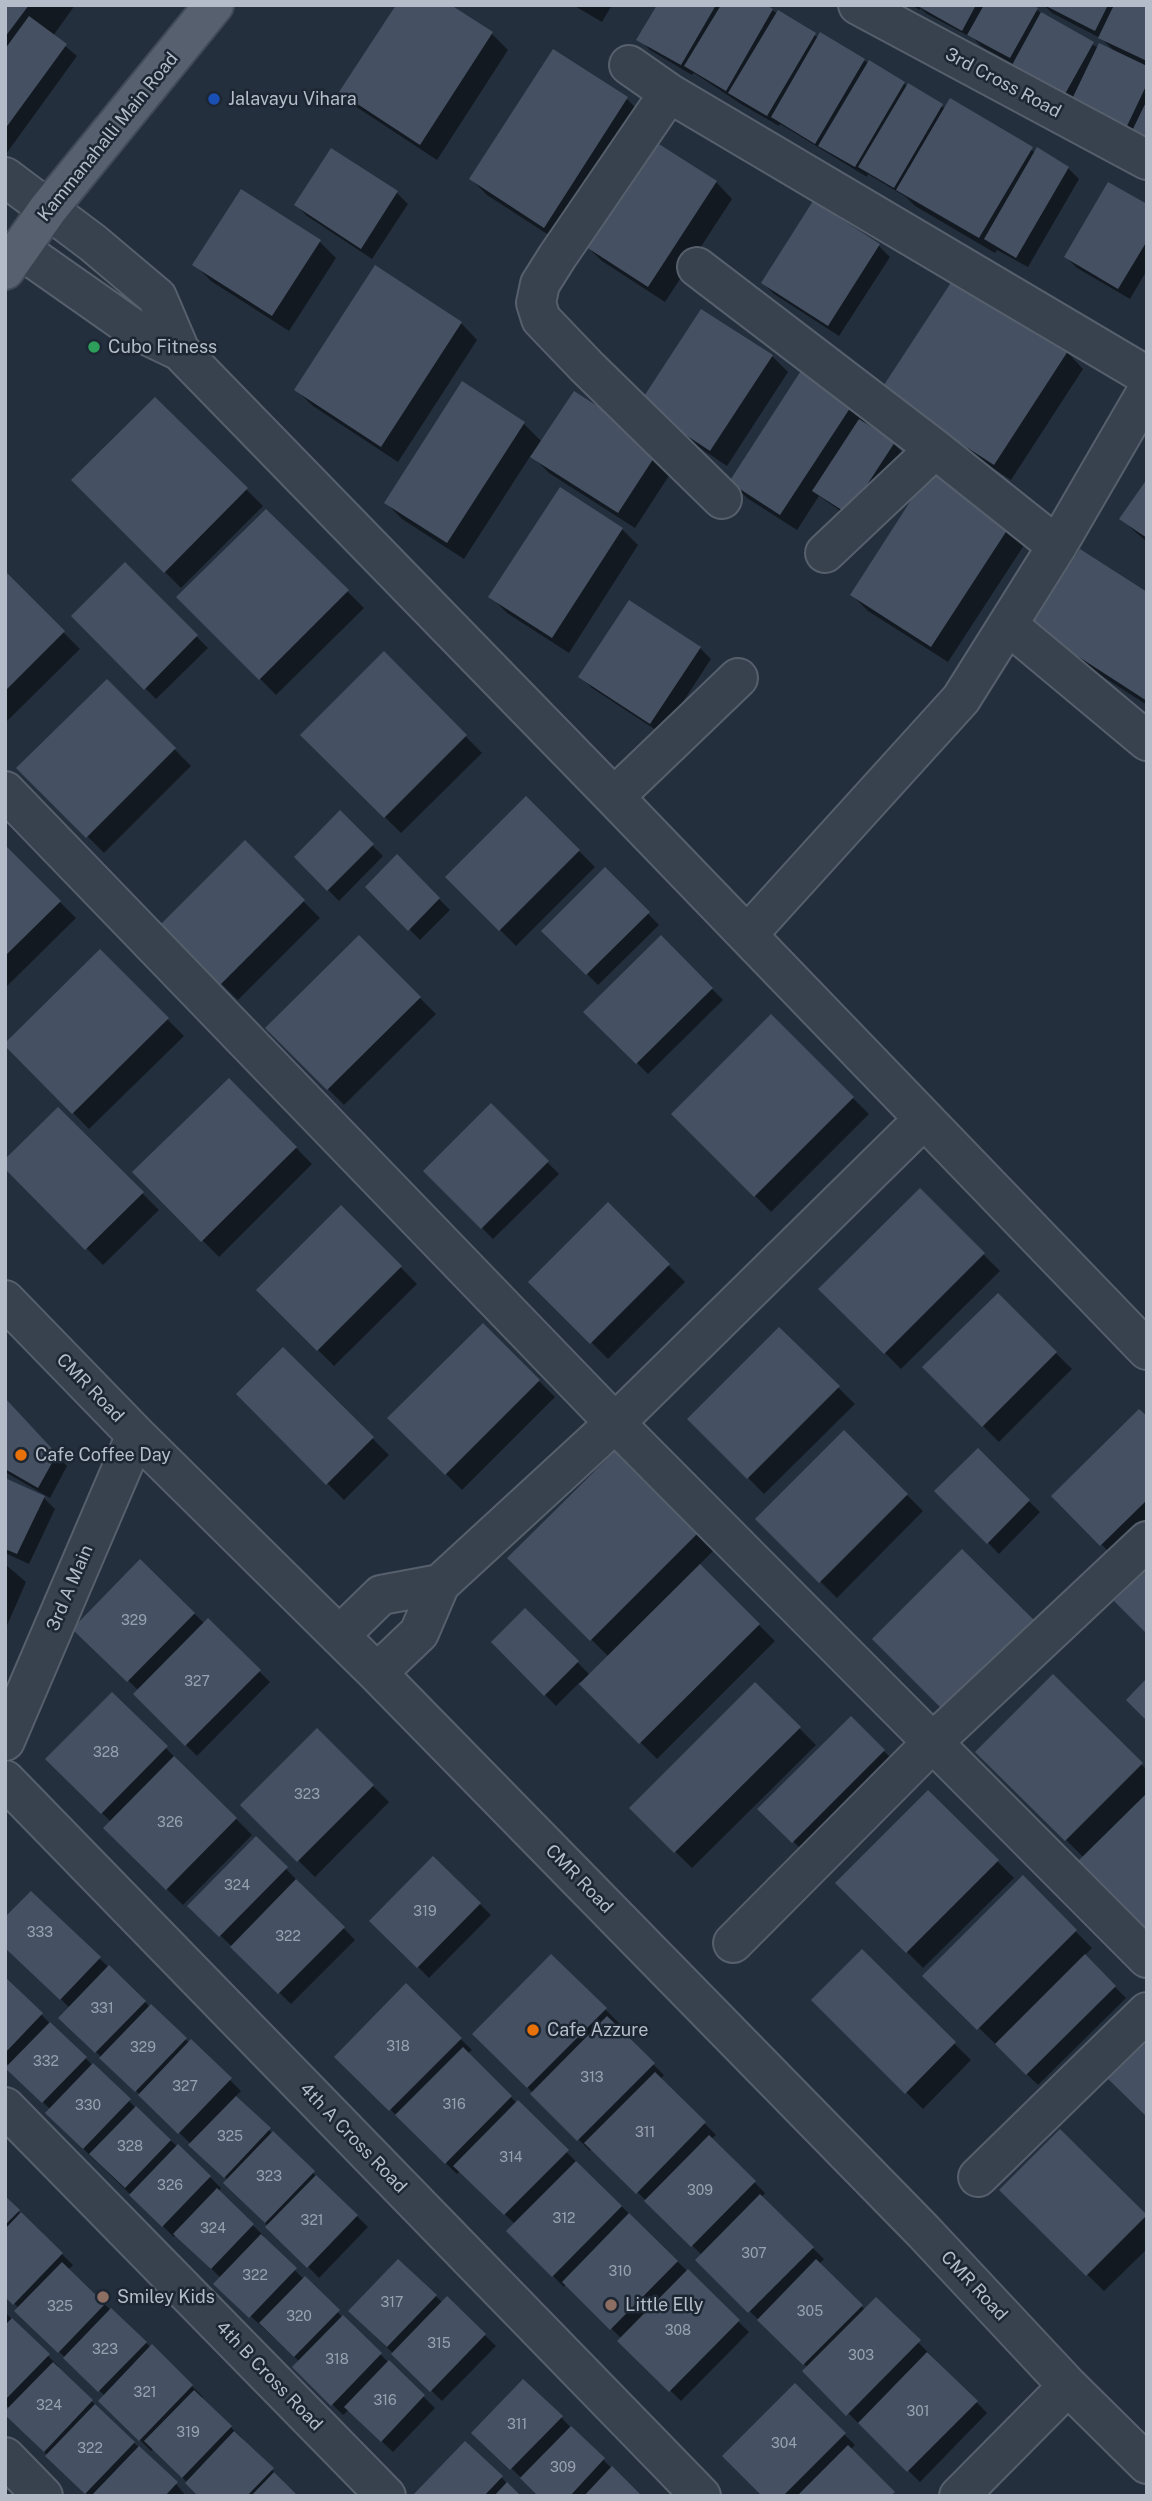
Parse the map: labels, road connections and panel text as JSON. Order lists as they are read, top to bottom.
{
  "streets": {
    "main road": ["Kammanahalli Main Road"],
    "street": [
      "3rd Cross Road",
      "CMR Road",
      "3rd A Main",
      "4th A Cross Road",
      "4th B Cross Road"
    ]
  },
  "crossings": [
    ["CMR Road", "3rd A Main"]
  ],
  "places": [
    "Jalavayu Vihara",
    "Cubo Fitness",
    "Cafe Coffee Day",
    "Cafe Azzure",
    "Smiley Kids",
    "Little Elly"
  ],
  "house_numbers": [
    "329",
    "327",
    "328",
    "323",
    "326",
    "324",
    "319",
    "333",
    "322",
    "331",
    "318",
    "329",
    "332",
    "313",
    "327",
    "316",
    "330",
    "311",
    "325",
    "328",
    "314",
    "323",
    "326",
    "309",
    "312",
    "321",
    "324",
    "307",
    "310",
    "322",
    "317",
    "325",
    "305",
    "320",
    "308",
    "315",
    "323",
    "303",
    "318",
    "321",
    "316",
    "324",
    "301",
    "311",
    "319",
    "304",
    "322",
    "309"
  ]
}
